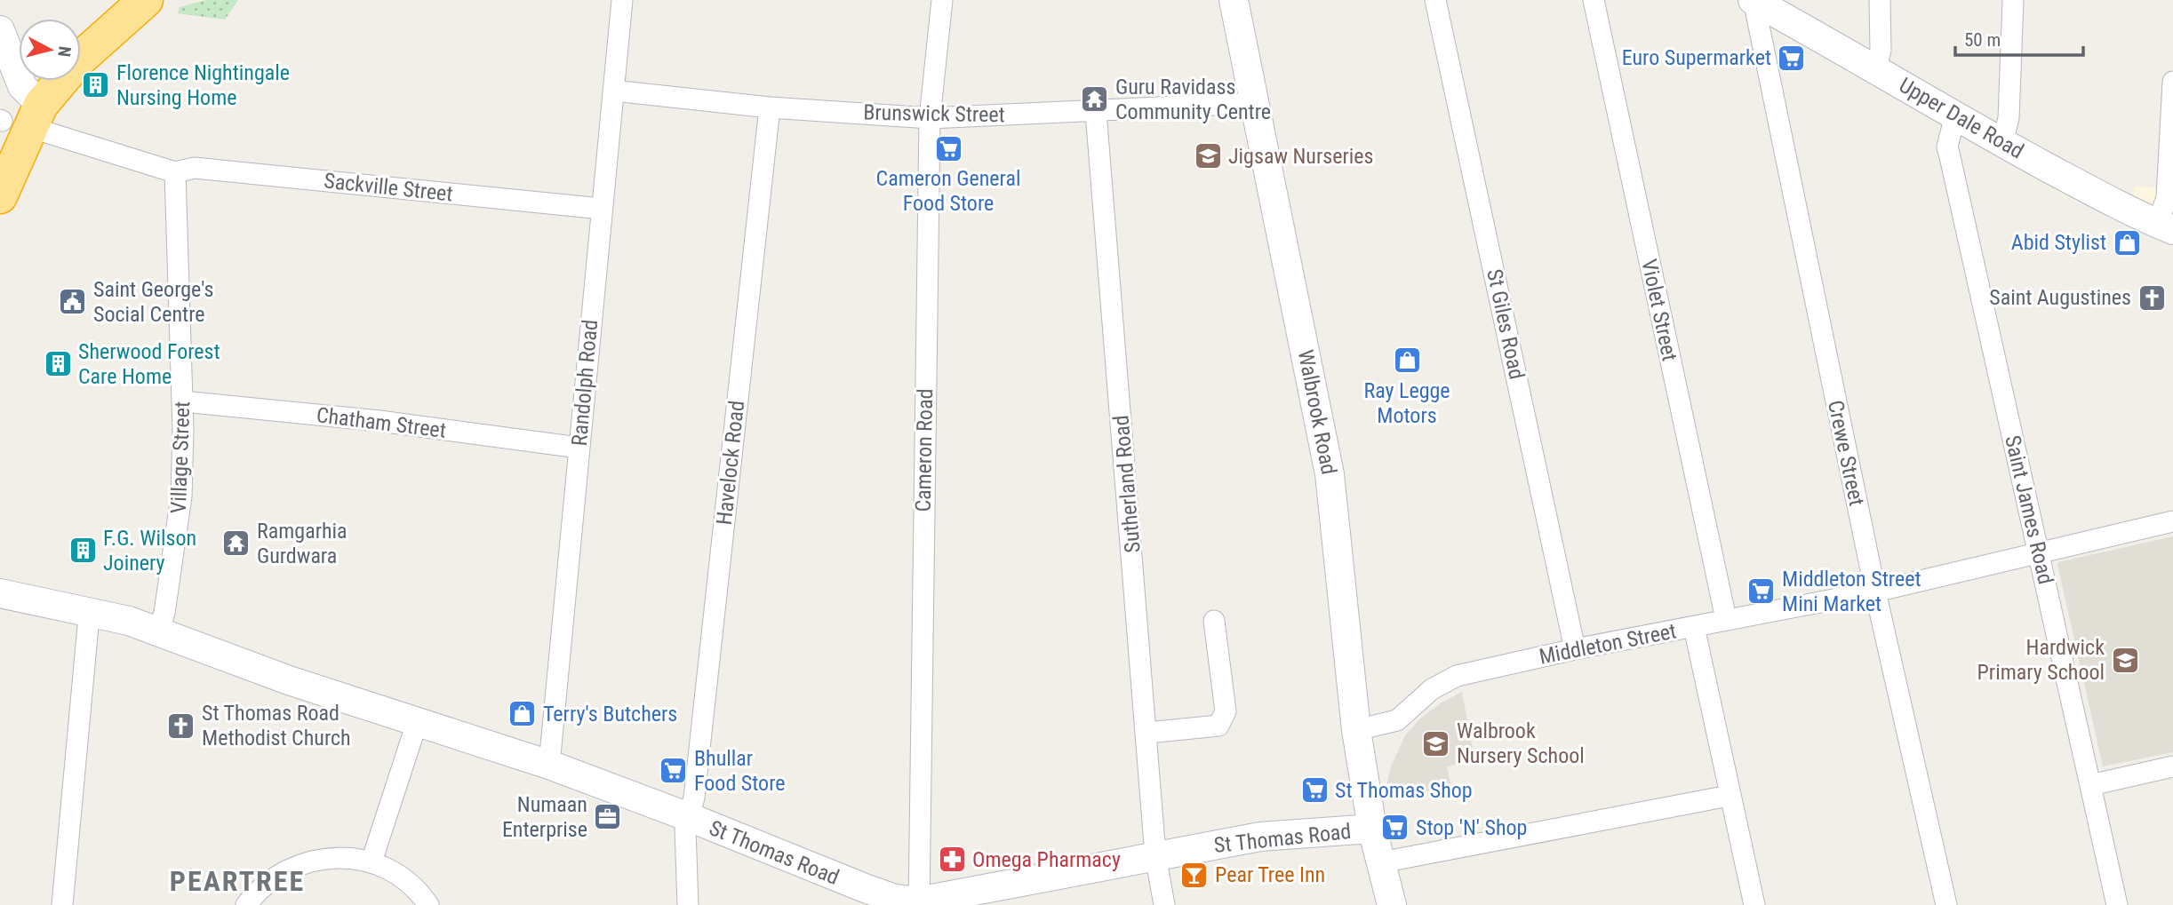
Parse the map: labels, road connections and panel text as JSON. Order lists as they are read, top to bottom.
{
  "streets": {
    "street": [
      "Brunswick Street",
      "Upper Dale Road",
      "Sackville Street",
      "Violet Street",
      "St Giles Road",
      "Randolph Road",
      "Walbrook Road",
      "Chatham Street",
      "Cameron Road",
      "Crewe Street",
      "Village Street",
      "Havelock Road",
      "Sutherland Road",
      "Saint James Road",
      "Middleton Street",
      "St Thomas Road"
    ]
  },
  "crossings": [
    ["Brunswick Street", "Randolph Road"],
    ["Brunswick Street", "Walbrook Road"],
    ["Brunswick Street", "Cameron Road"],
    ["Brunswick Street", "Havelock Road"],
    ["Brunswick Street", "Sutherland Road"],
    ["Upper Dale Road", "Crewe Street"],
    ["Upper Dale Road", "Saint James Road"],
    ["Sackville Street", "Randolph Road"],
    ["Sackville Street", "Village Street"],
    ["Violet Street", "Middleton Street"],
    ["St Giles Road", "Middleton Street"],
    ["Randolph Road", "Chatham Street"],
    ["Randolph Road", "St Thomas Road"],
    ["Walbrook Road", "Middleton Street"],
    ["Walbrook Road", "St Thomas Road"],
    ["Chatham Street", "Village Street"],
    ["Cameron Road", "St Thomas Road"],
    ["Crewe Street", "Middleton Street"],
    ["Village Street", "St Thomas Road"],
    ["Havelock Road", "St Thomas Road"],
    ["Sutherland Road", "St Thomas Road"],
    ["Saint James Road", "Middleton Street"]
  ],
  "districts": ["PEARTREE"],
  "places": {
    "supermarket": [
      "Euro Supermarket",
      "Cameron General Food Store",
      "Middleton Street Mini Market",
      "Bhullar Food Store",
      "St Thomas Shop",
      "Stop 'N' Shop"
    ],
    "building": ["Florence Nightingale Nursing Home", "Sherwood Forest Care Home", "F.G. Wilson Joinery"],
    "temple": ["Guru Ravidass Community Centre", "Ramgarhia Gurdwara"],
    "school or university": ["Jigsaw Nurseries", "Hardwick Primary School", "Walbrook Nursery School"],
    "shop": ["Abid Stylist", "Ray Legge Motors", "Terry's Butchers"],
    "church": ["Saint Augustines", "St Thomas Road Methodist Church"],
    "public building": ["Saint George's Social Centre"],
    "office": ["Numaan Enterprise"],
    "pharmacy": ["Omega Pharmacy"],
    "bar": ["Pear Tree Inn"]
  },
  "scale_bar": "50 m",
  "north": "right"
}
